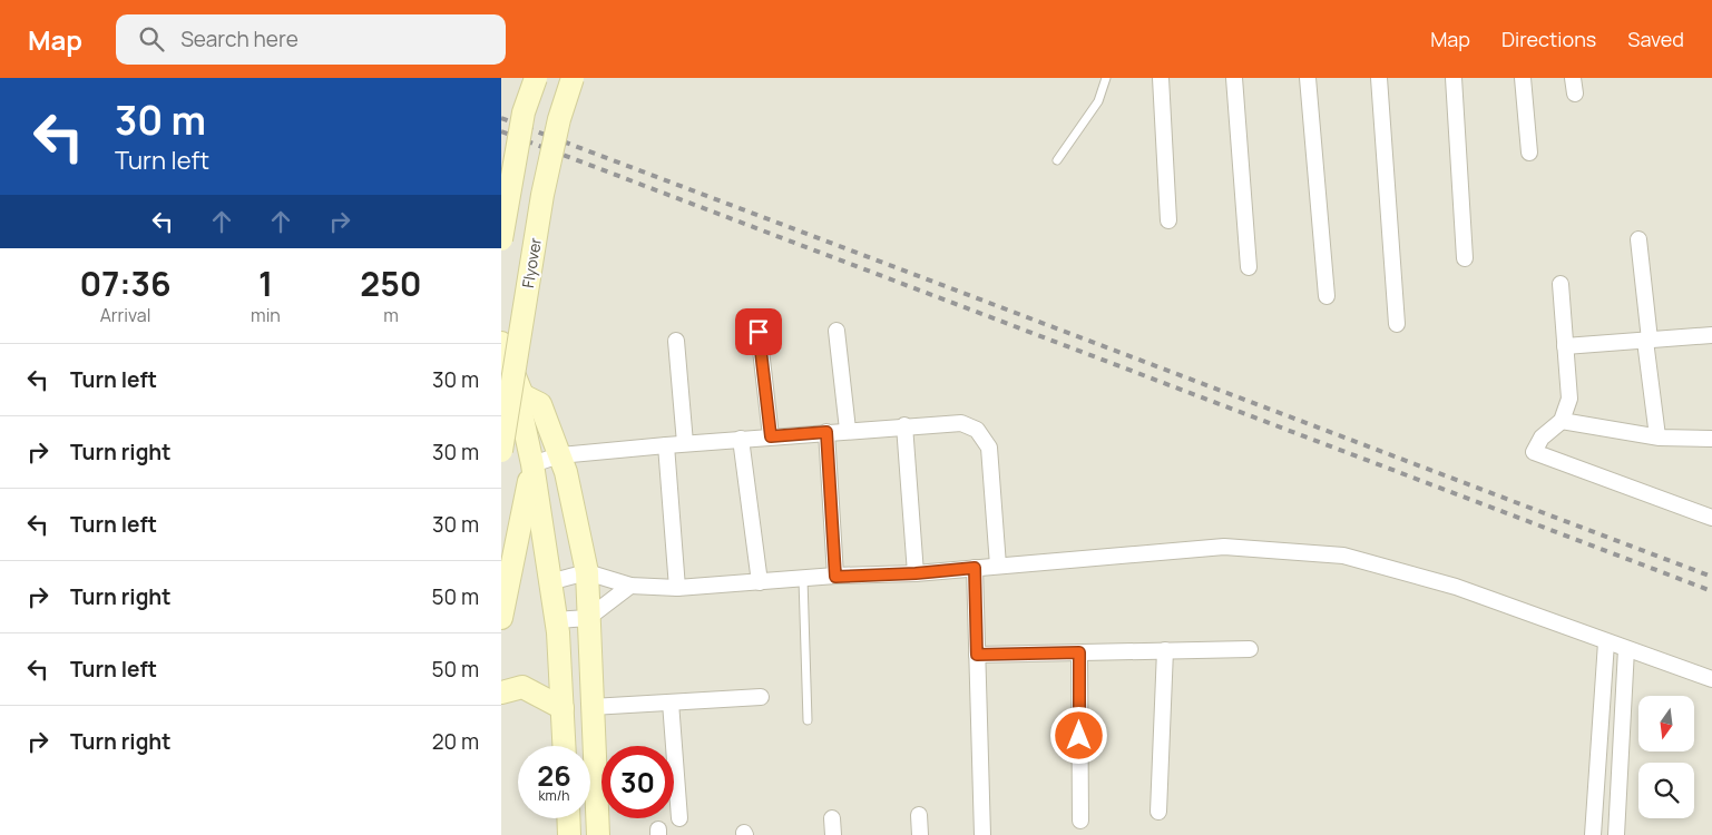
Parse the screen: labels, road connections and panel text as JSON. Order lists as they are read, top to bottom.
{
  "streets": {
    "street": ["Flyover"]
  },
  "north": "bottom",
  "page": {
    "header": "Map",
    "search": "Search here",
    "nav": ["Map", "Directions", "Saved"],
    "turn": ["30 m", "Turn left"],
    "eta": [
      "07:36",
      "Arrival",
      "1",
      "min",
      "250",
      "m"
    ],
    "list": [
      {
        "name": "Turn left",
        "value": "30 m"
      },
      {
        "name": "Turn right",
        "value": "30 m"
      },
      {
        "name": "Turn left",
        "value": "30 m"
      },
      {
        "name": "Turn right",
        "value": "50 m"
      },
      {
        "name": "Turn left",
        "value": "50 m"
      },
      {
        "name": "Turn right",
        "value": "20 m"
      }
    ],
    "speed": "26 km/h",
    "limit": "30"
  }
}
